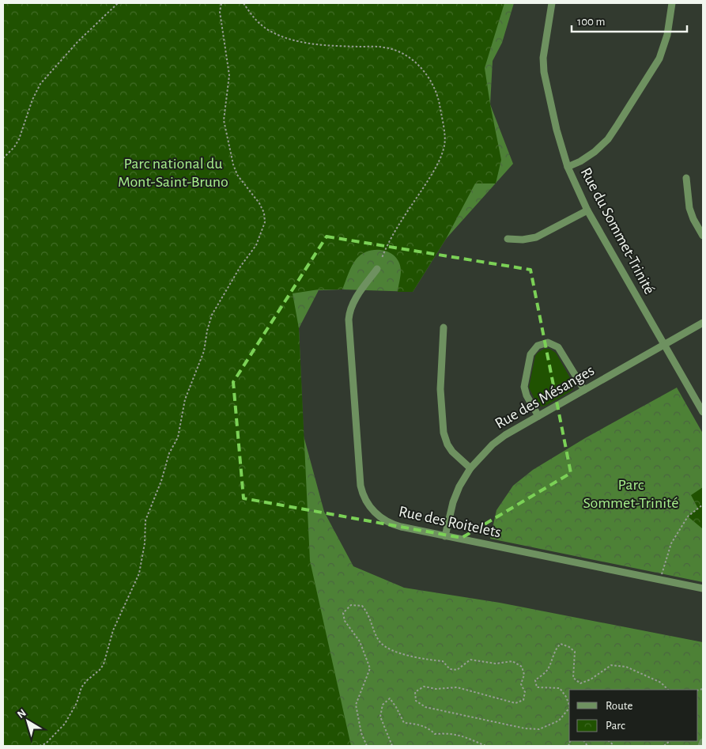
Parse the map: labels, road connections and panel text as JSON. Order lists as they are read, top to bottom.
{
  "streets": {
    "street": ["Rue du Sommet-Trinité", "Rue des Mésanges", "Rue des Roitelets"]
  },
  "crossings": [
    ["Rue du Sommet-Trinité", "Rue des Mésanges"],
    ["Rue des Mésanges", "Rue des Roitelets"]
  ],
  "parks": ["Parc national du Mont-Saint-Bruno", "Parc Sommet-Trinité"],
  "legend": ["Route", "Parc"],
  "scale_bar": "100 m",
  "north": "top left"
}
